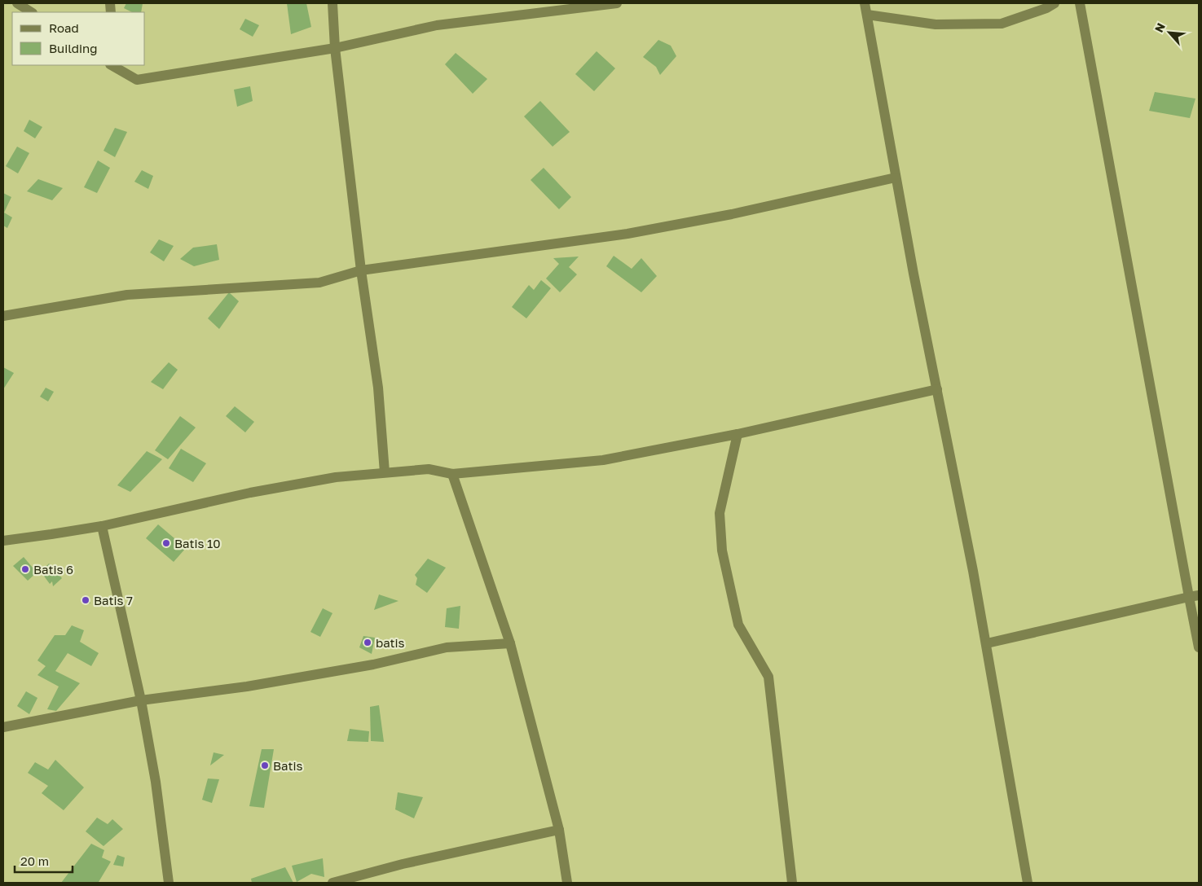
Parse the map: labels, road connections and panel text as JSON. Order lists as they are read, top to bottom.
{
  "places": [
    "Batis 10",
    "Batis 6",
    "Batis 7",
    "batis",
    "Batis"
  ],
  "legend": ["Road", "Building"],
  "scale_bar": "20 m",
  "north": "top left"
}
